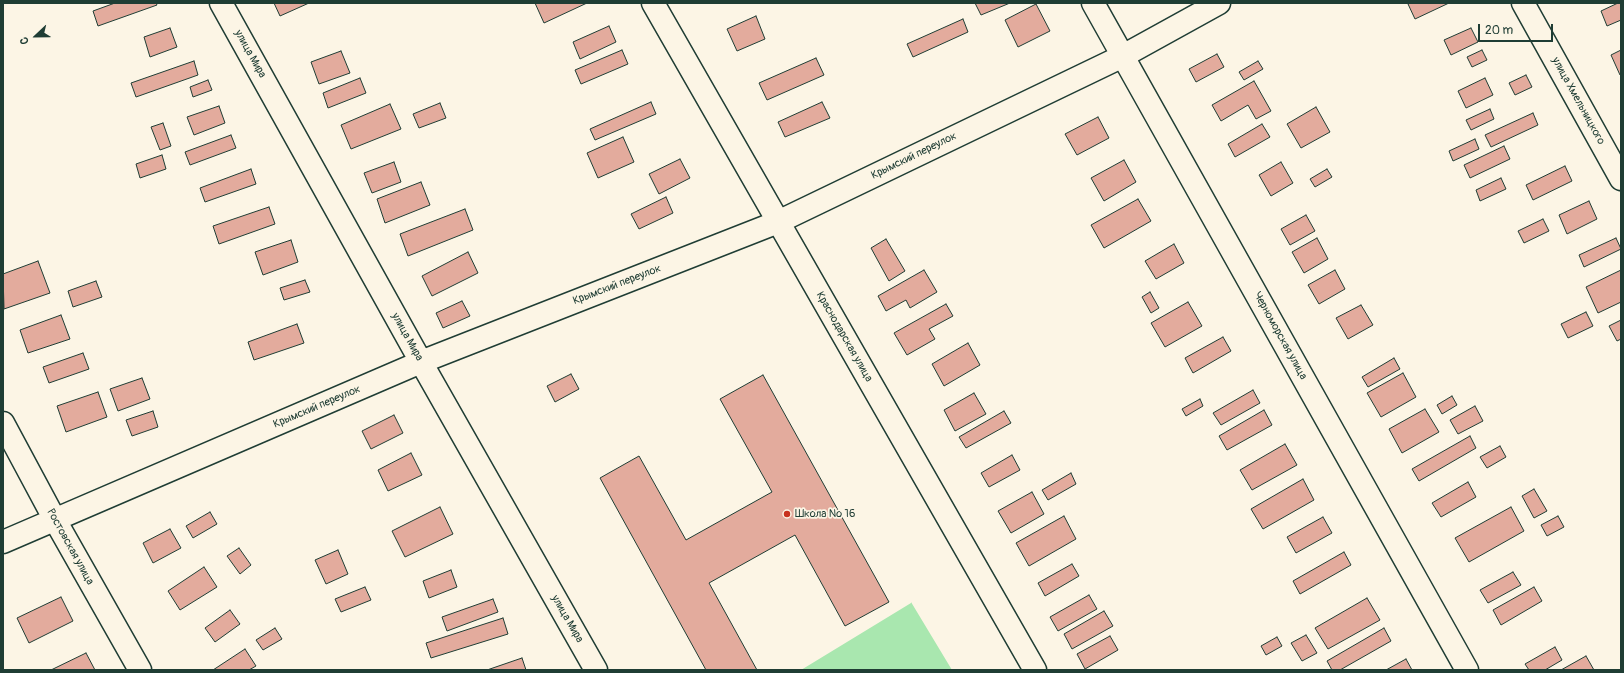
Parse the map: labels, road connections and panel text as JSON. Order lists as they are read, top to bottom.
{
  "streets": {
    "street": [
      "улица Мира",
      "улица Хмельницкого",
      "Крымский переулок",
      "Черноморская улица",
      "Краснодарская улица",
      "Ростовская улица"
    ]
  },
  "crossings": [
    ["улица Мира", "Крымский переулок"],
    ["Крымский переулок", "Черноморская улица"],
    ["Крымский переулок", "Краснодарская улица"],
    ["Крымский переулок", "Ростовская улица"]
  ],
  "places": ["Школа № 16"],
  "scale_bar": "20 m",
  "north": "left"
}
